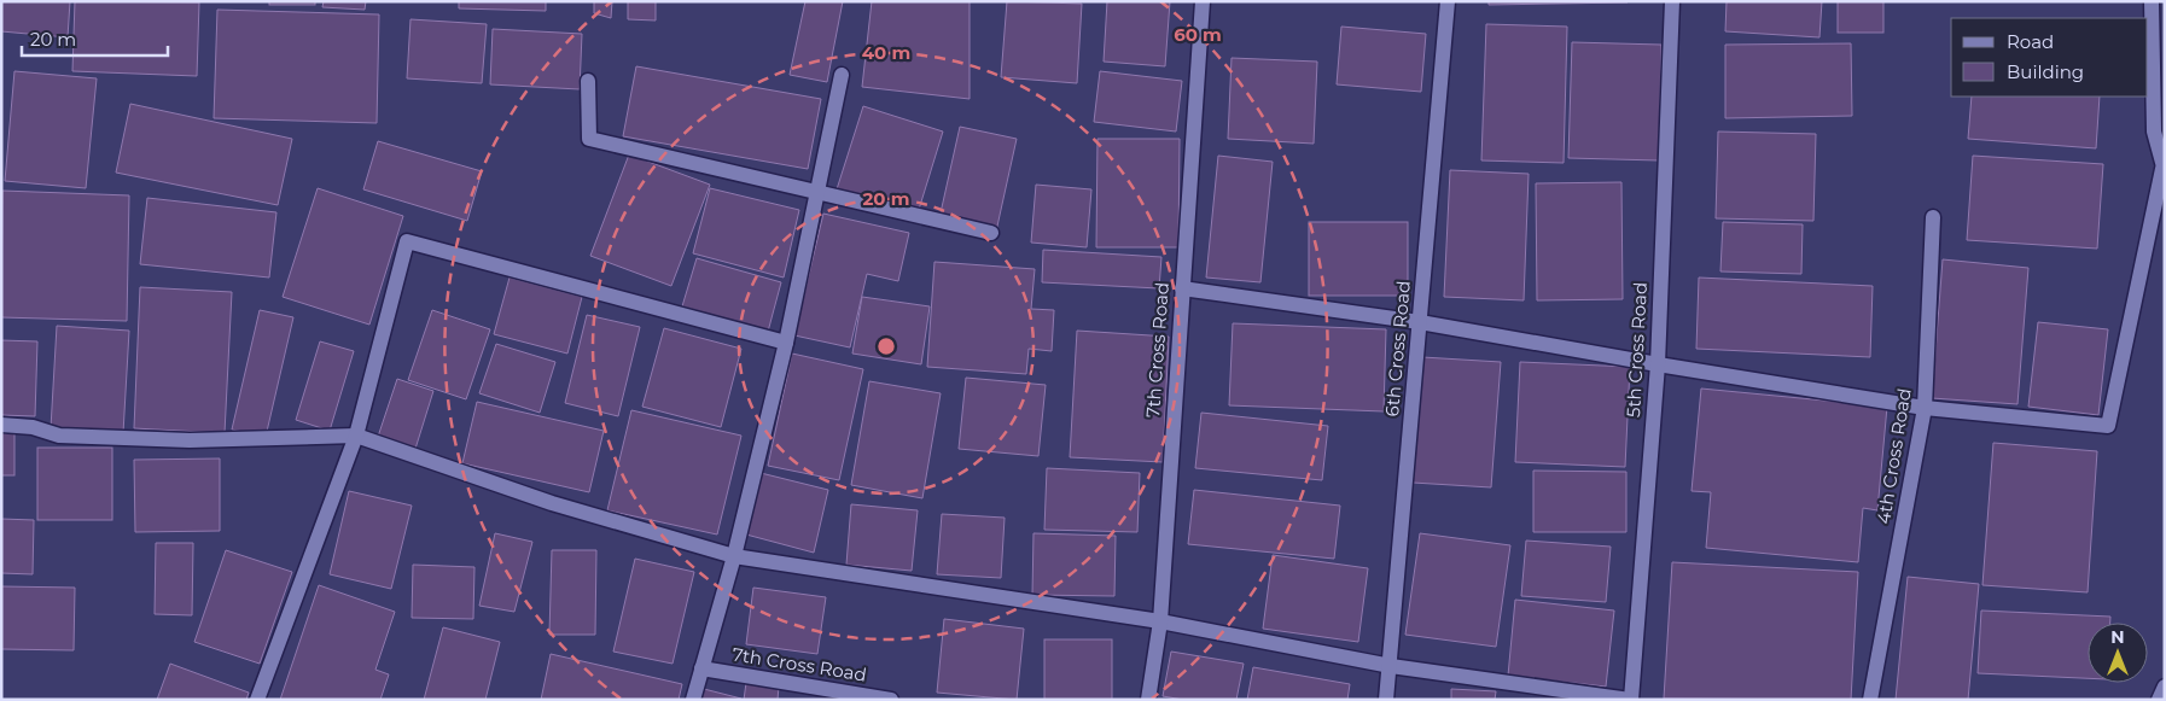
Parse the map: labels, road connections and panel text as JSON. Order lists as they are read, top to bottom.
{
  "streets": {
    "street": [
      "6th Cross Road",
      "7th Cross Road",
      "5th Cross Road",
      "4th Cross Road"
    ]
  },
  "legend": ["Road", "Building"],
  "scale_bar": "20 m",
  "north": "top",
  "rings": ["60 m", "40 m", "20 m"]
}
